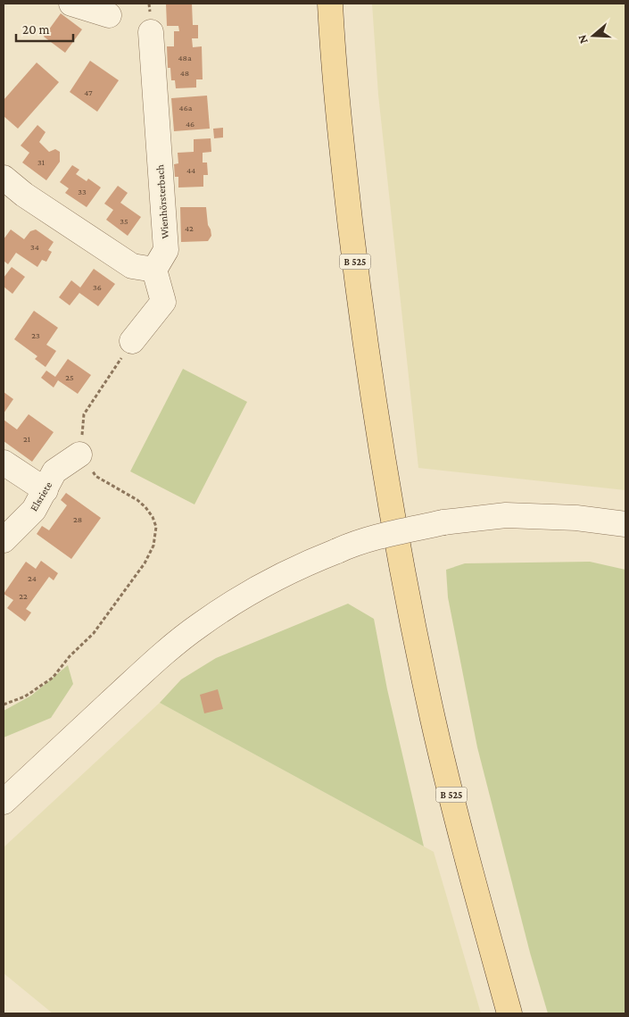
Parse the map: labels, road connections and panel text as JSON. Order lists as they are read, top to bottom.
{
  "streets": {
    "main road": ["B 525"],
    "street": ["Wienhörsterbach", "Elsriete"]
  },
  "house_numbers": [
    "48a",
    "48",
    "47",
    "46a",
    "46",
    "31",
    "44",
    "33",
    "35",
    "42",
    "34",
    "36",
    "23",
    "25",
    "21",
    "28",
    "24",
    "22"
  ],
  "scale_bar": "20 m",
  "north": "left"
}
